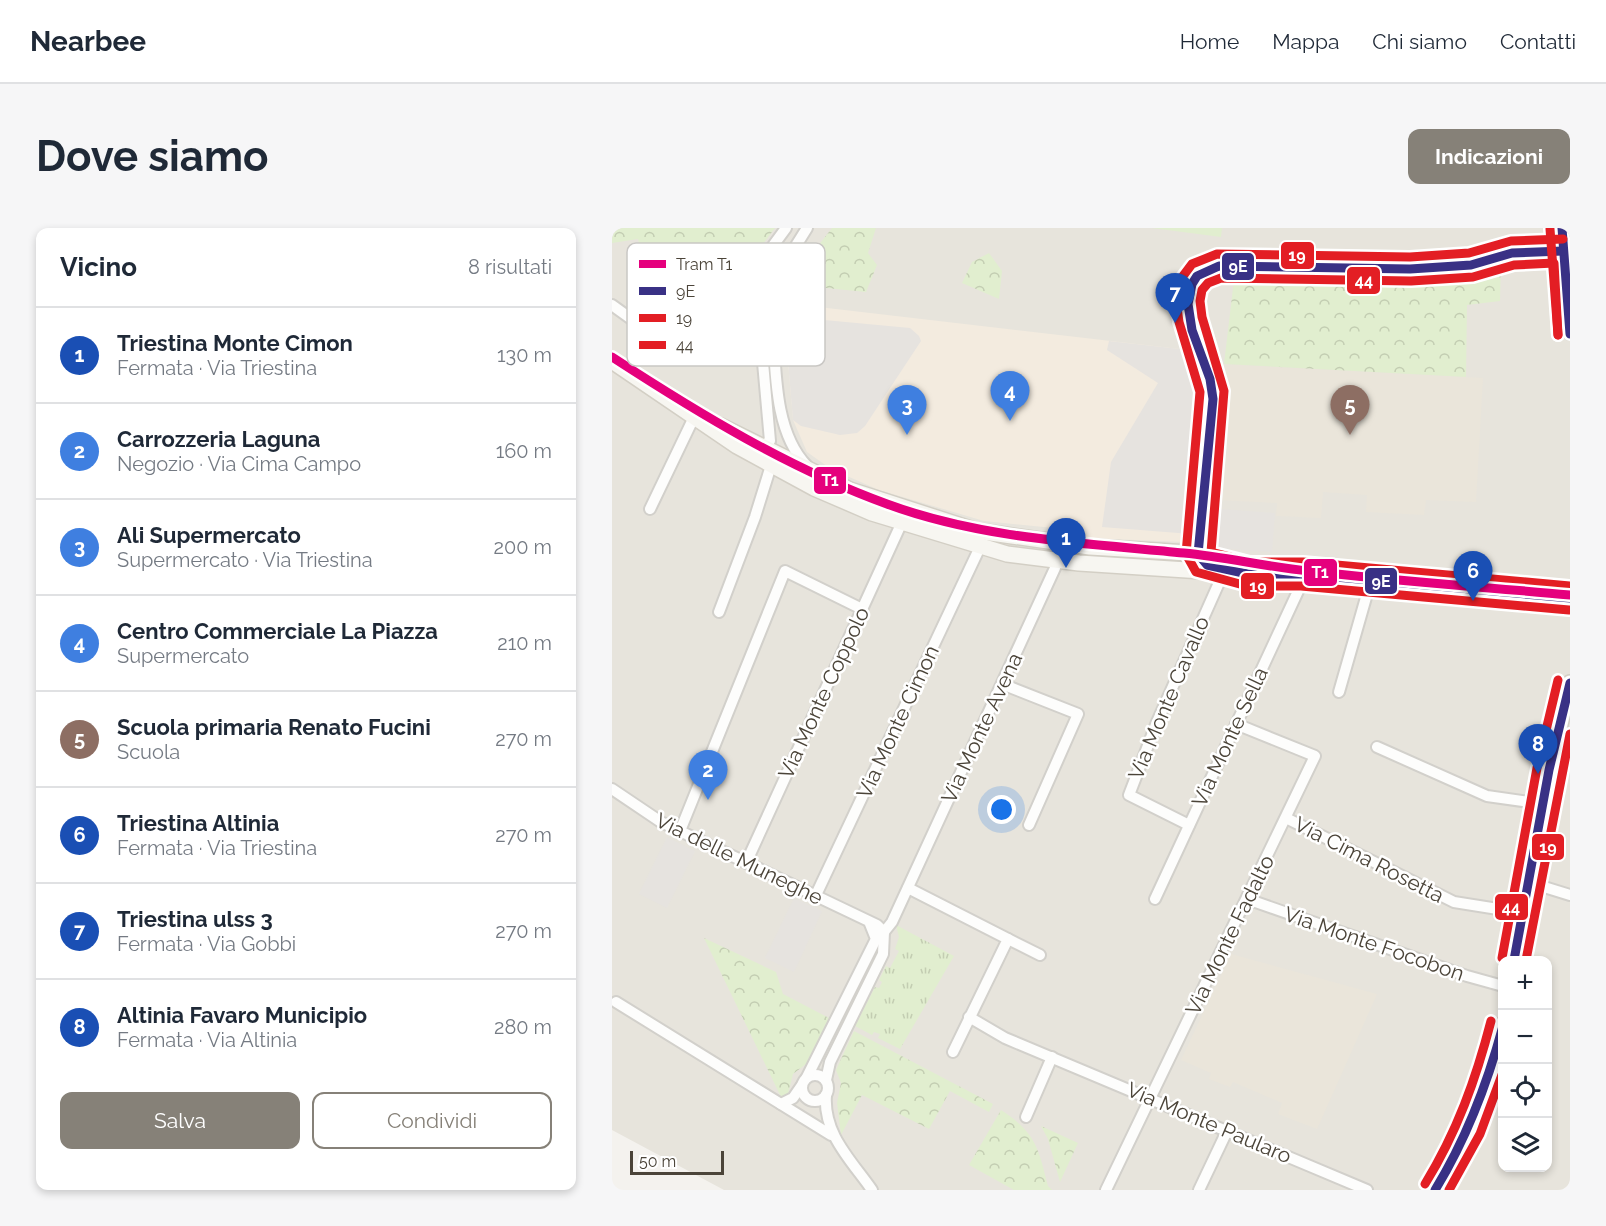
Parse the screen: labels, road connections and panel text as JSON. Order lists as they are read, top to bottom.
{
  "streets": {
    "street": [
      "Via Monte Coppolo",
      "Via Monte Cavallo",
      "Via Monte Cimon",
      "Via Monte Avena",
      "Via Monte Sella",
      "Via delle Muneghe",
      "Via Cima Rosetta",
      "Via Monte Fadalto",
      "Via Monte Focobon",
      "Via Monte Paularo"
    ]
  },
  "crossings": [
    ["Via Monte Coppolo", "Via delle Muneghe"],
    ["Via Monte Cavallo", "Via Monte Sella"],
    ["Via Monte Cimon", "Via delle Muneghe"],
    ["Via Monte Avena", "Via delle Muneghe"],
    ["Via Monte Sella", "Via Monte Fadalto"],
    ["Via Cima Rosetta", "Via Monte Fadalto"],
    ["Via Monte Fadalto", "Via Monte Focobon"],
    ["Via Monte Fadalto", "Via Monte Paularo"]
  ],
  "lines": [
    "transit line 9E",
    "transit line 19",
    "transit line 44",
    "tram line T1"
  ],
  "legend": [
    "Tram T1",
    "9E",
    "19",
    "44"
  ],
  "scale_bar": "50 m",
  "page": {
    "header": "Nearbee",
    "nav": [
      "Home",
      "Mappa",
      "Chi siamo",
      "Contatti"
    ],
    "buttons": [
      "Indicazioni",
      ["Salva", "Condividi"]
    ],
    "title": "Dove siamo",
    "heading": ["Vicino", "8 risultati"],
    "pins": [
      "7",
      "4",
      "3",
      "5",
      "1",
      "6",
      "8",
      "2"
    ],
    "list": [
      {
        "mark": "1",
        "name": "Triestina Monte Cimon",
        "note": "Fermata · Via Triestina",
        "value": "130 m"
      },
      {
        "mark": "2",
        "name": "Carrozzeria Laguna",
        "note": "Negozio · Via Cima Campo",
        "value": "160 m"
      },
      {
        "mark": "3",
        "name": "Ali Supermercato",
        "note": "Supermercato · Via Triestina",
        "value": "200 m"
      },
      {
        "mark": "4",
        "name": "Centro Commerciale La Piazza",
        "note": "Supermercato",
        "value": "210 m"
      },
      {
        "mark": "5",
        "name": "Scuola primaria Renato Fucini",
        "note": "Scuola",
        "value": "270 m"
      },
      {
        "mark": "6",
        "name": "Triestina Altinia",
        "note": "Fermata · Via Triestina",
        "value": "270 m"
      },
      {
        "mark": "7",
        "name": "Triestina ulss 3",
        "note": "Fermata · Via Gobbi",
        "value": "270 m"
      },
      {
        "mark": "8",
        "name": "Altinia Favaro Municipio",
        "note": "Fermata · Via Altinia",
        "value": "280 m"
      }
    ],
    "map_buttons": ["+", "−"],
    "scale": "50 m"
  }
}
